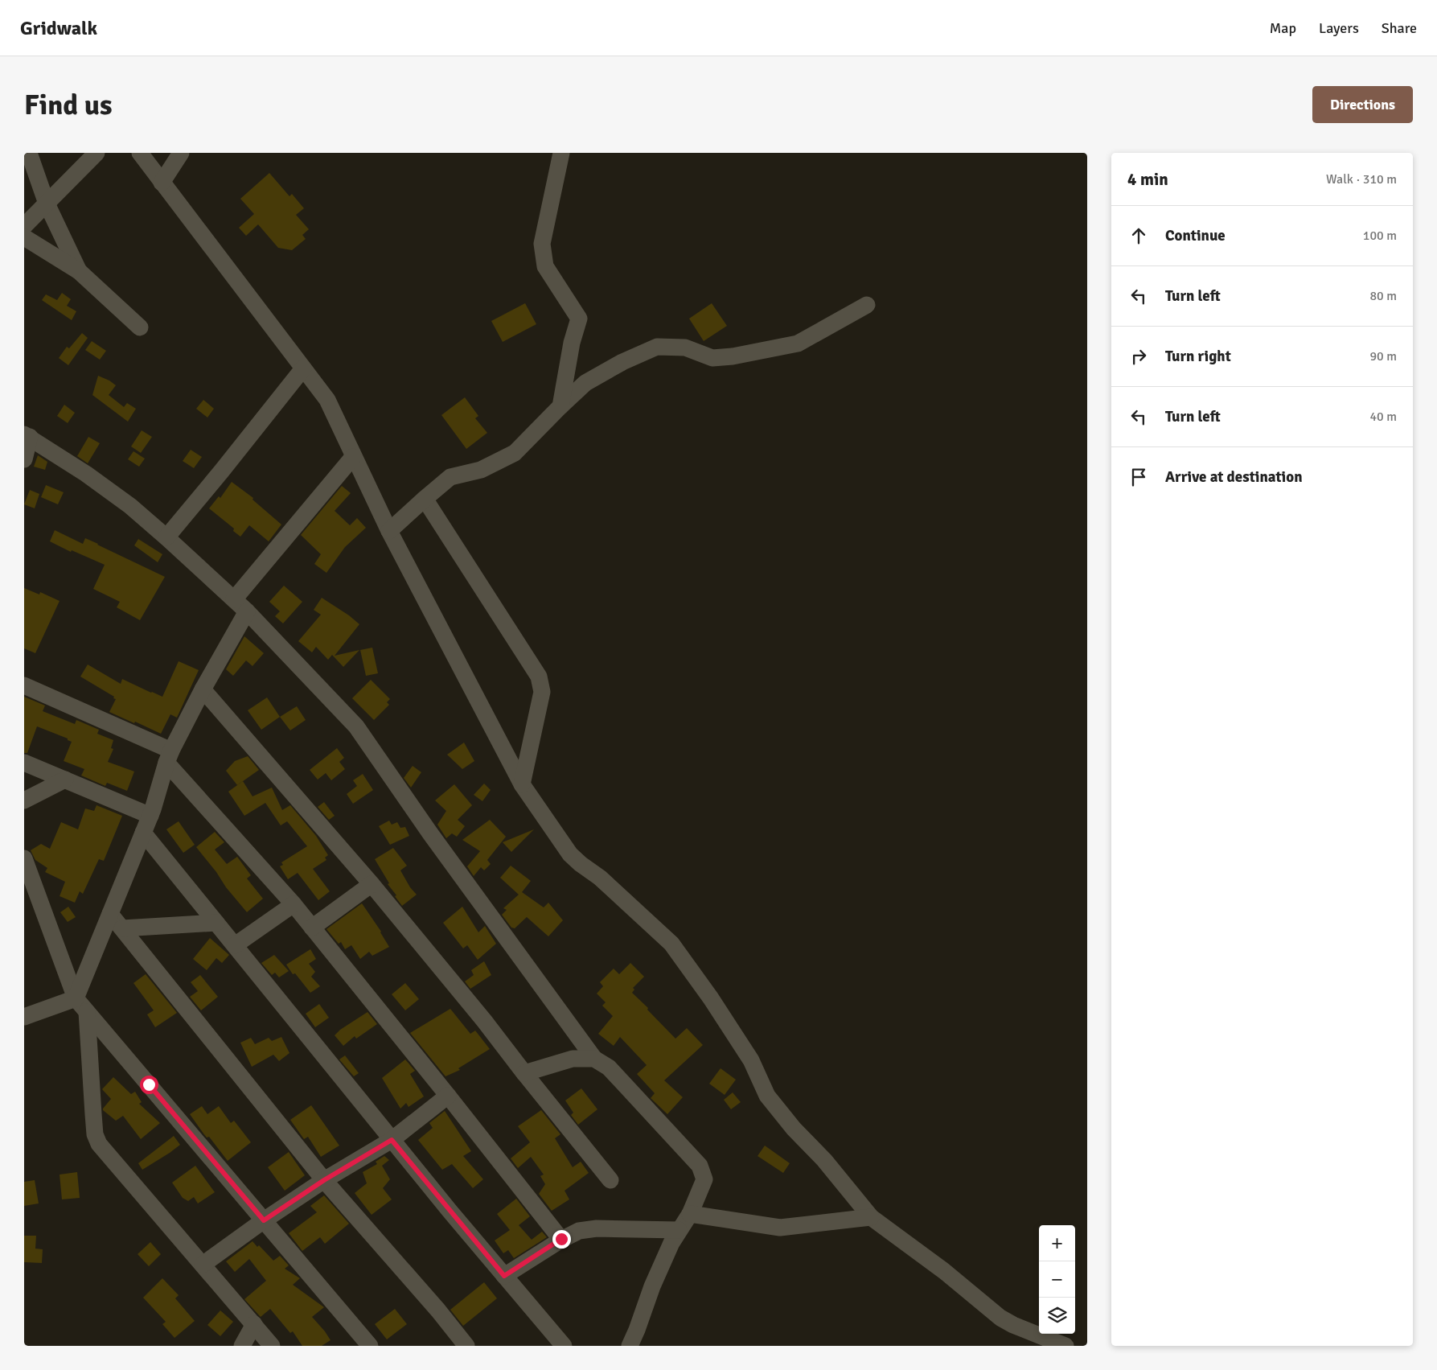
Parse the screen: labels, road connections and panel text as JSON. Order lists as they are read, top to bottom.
{
  "page": {
    "header": "Gridwalk",
    "nav": ["Map", "Layers", "Share"],
    "buttons": "Directions",
    "title": "Find us",
    "heading": ["4 min", "Walk · 310 m"],
    "list": [
      ["Continue", "100 m"],
      ["Turn left", "80 m"],
      ["Turn right", "90 m"],
      ["Turn left", "40 m"],
      "Arrive at destination"
    ],
    "map_buttons": ["+", "−"]
  }
}
